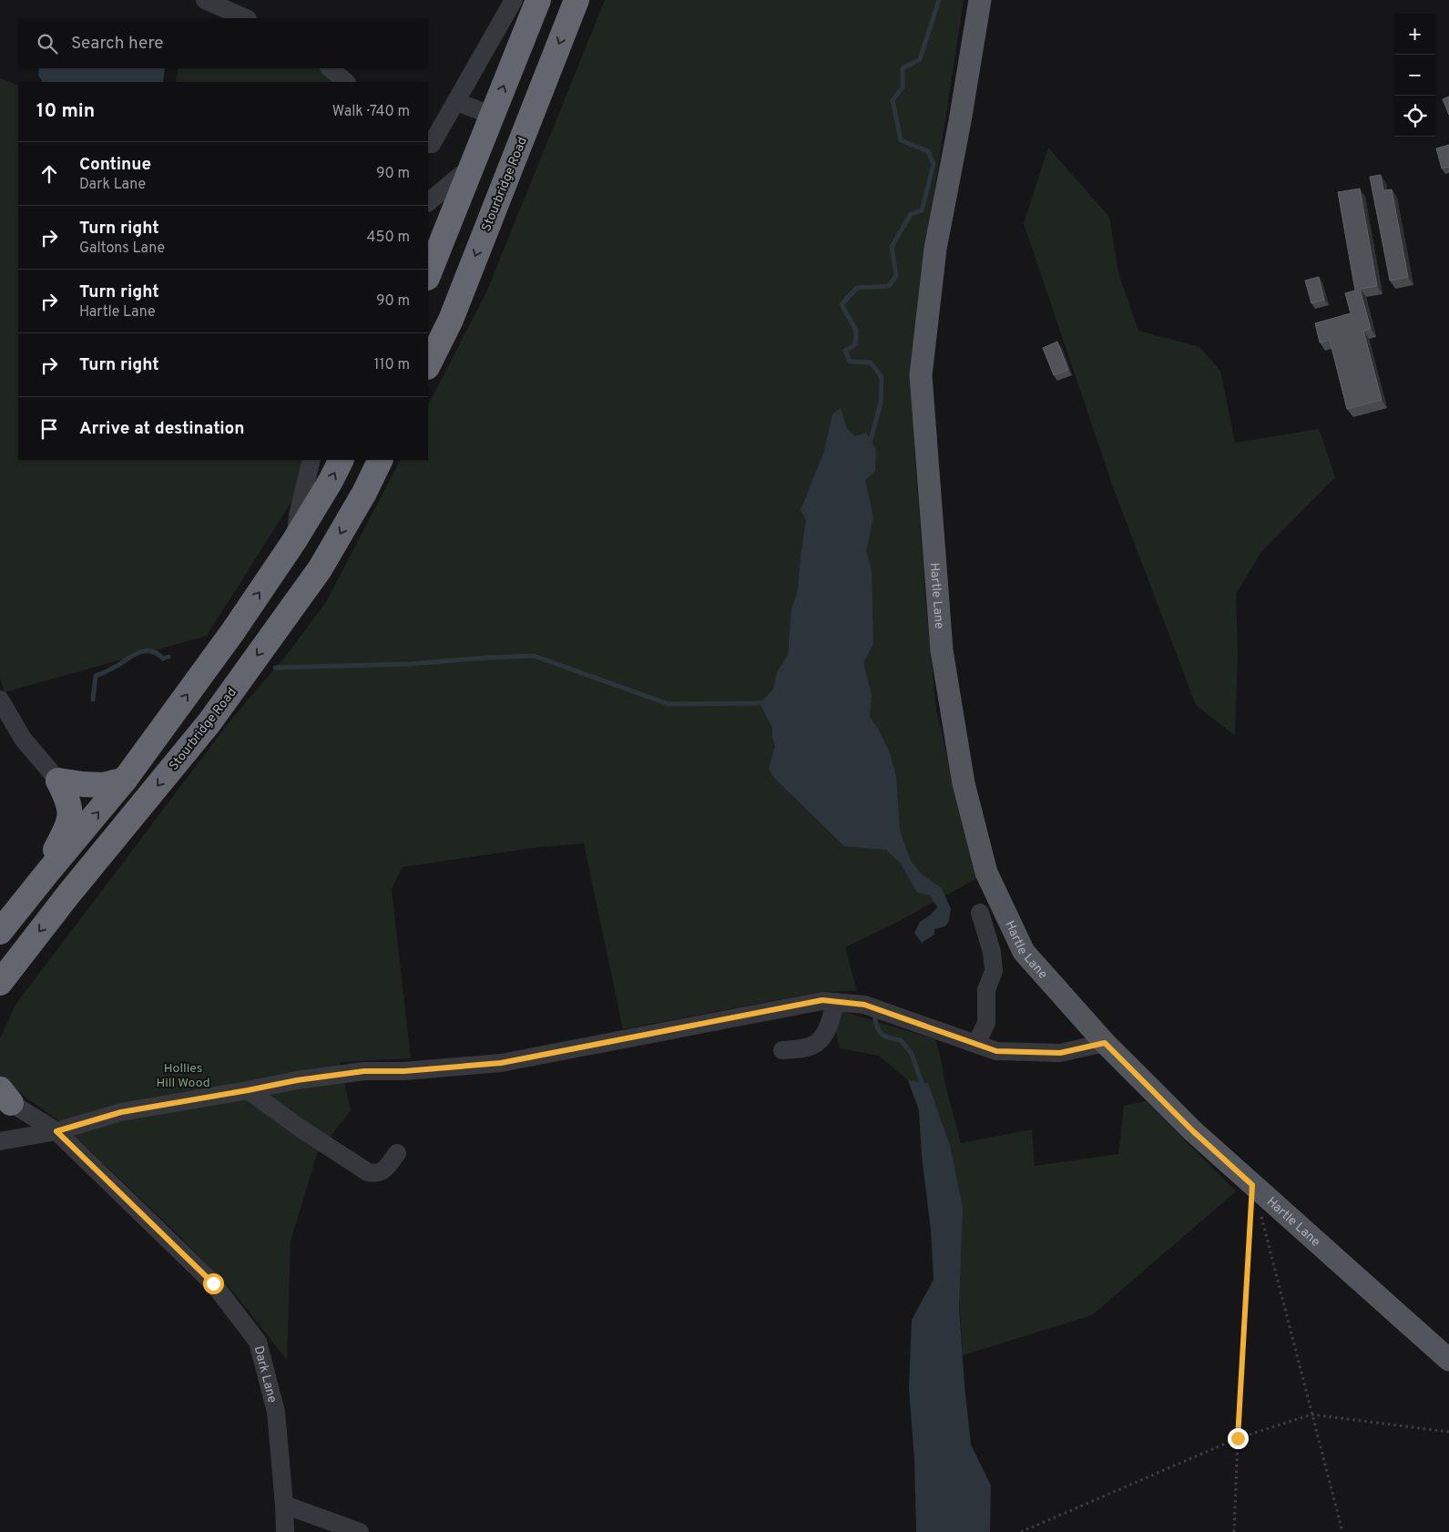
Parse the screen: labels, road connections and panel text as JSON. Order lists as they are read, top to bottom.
{
  "streets": {
    "highway": ["Stourbridge Road"],
    "main road": ["Hartle Lane"],
    "street": ["Dark Lane"]
  },
  "parks": ["Hollies Hill Wood"],
  "page": {
    "map_buttons": ["+", "−"],
    "search": "Search here",
    "heading": ["10 min", "Walk · 740 m"],
    "list": [
      ["Continue", "Dark Lane", "90 m"],
      ["Turn right", "Galtons Lane", "450 m"],
      ["Turn right", "Hartle Lane", "90 m"],
      ["Turn right", "110 m"],
      "Arrive at destination"
    ]
  }
}
